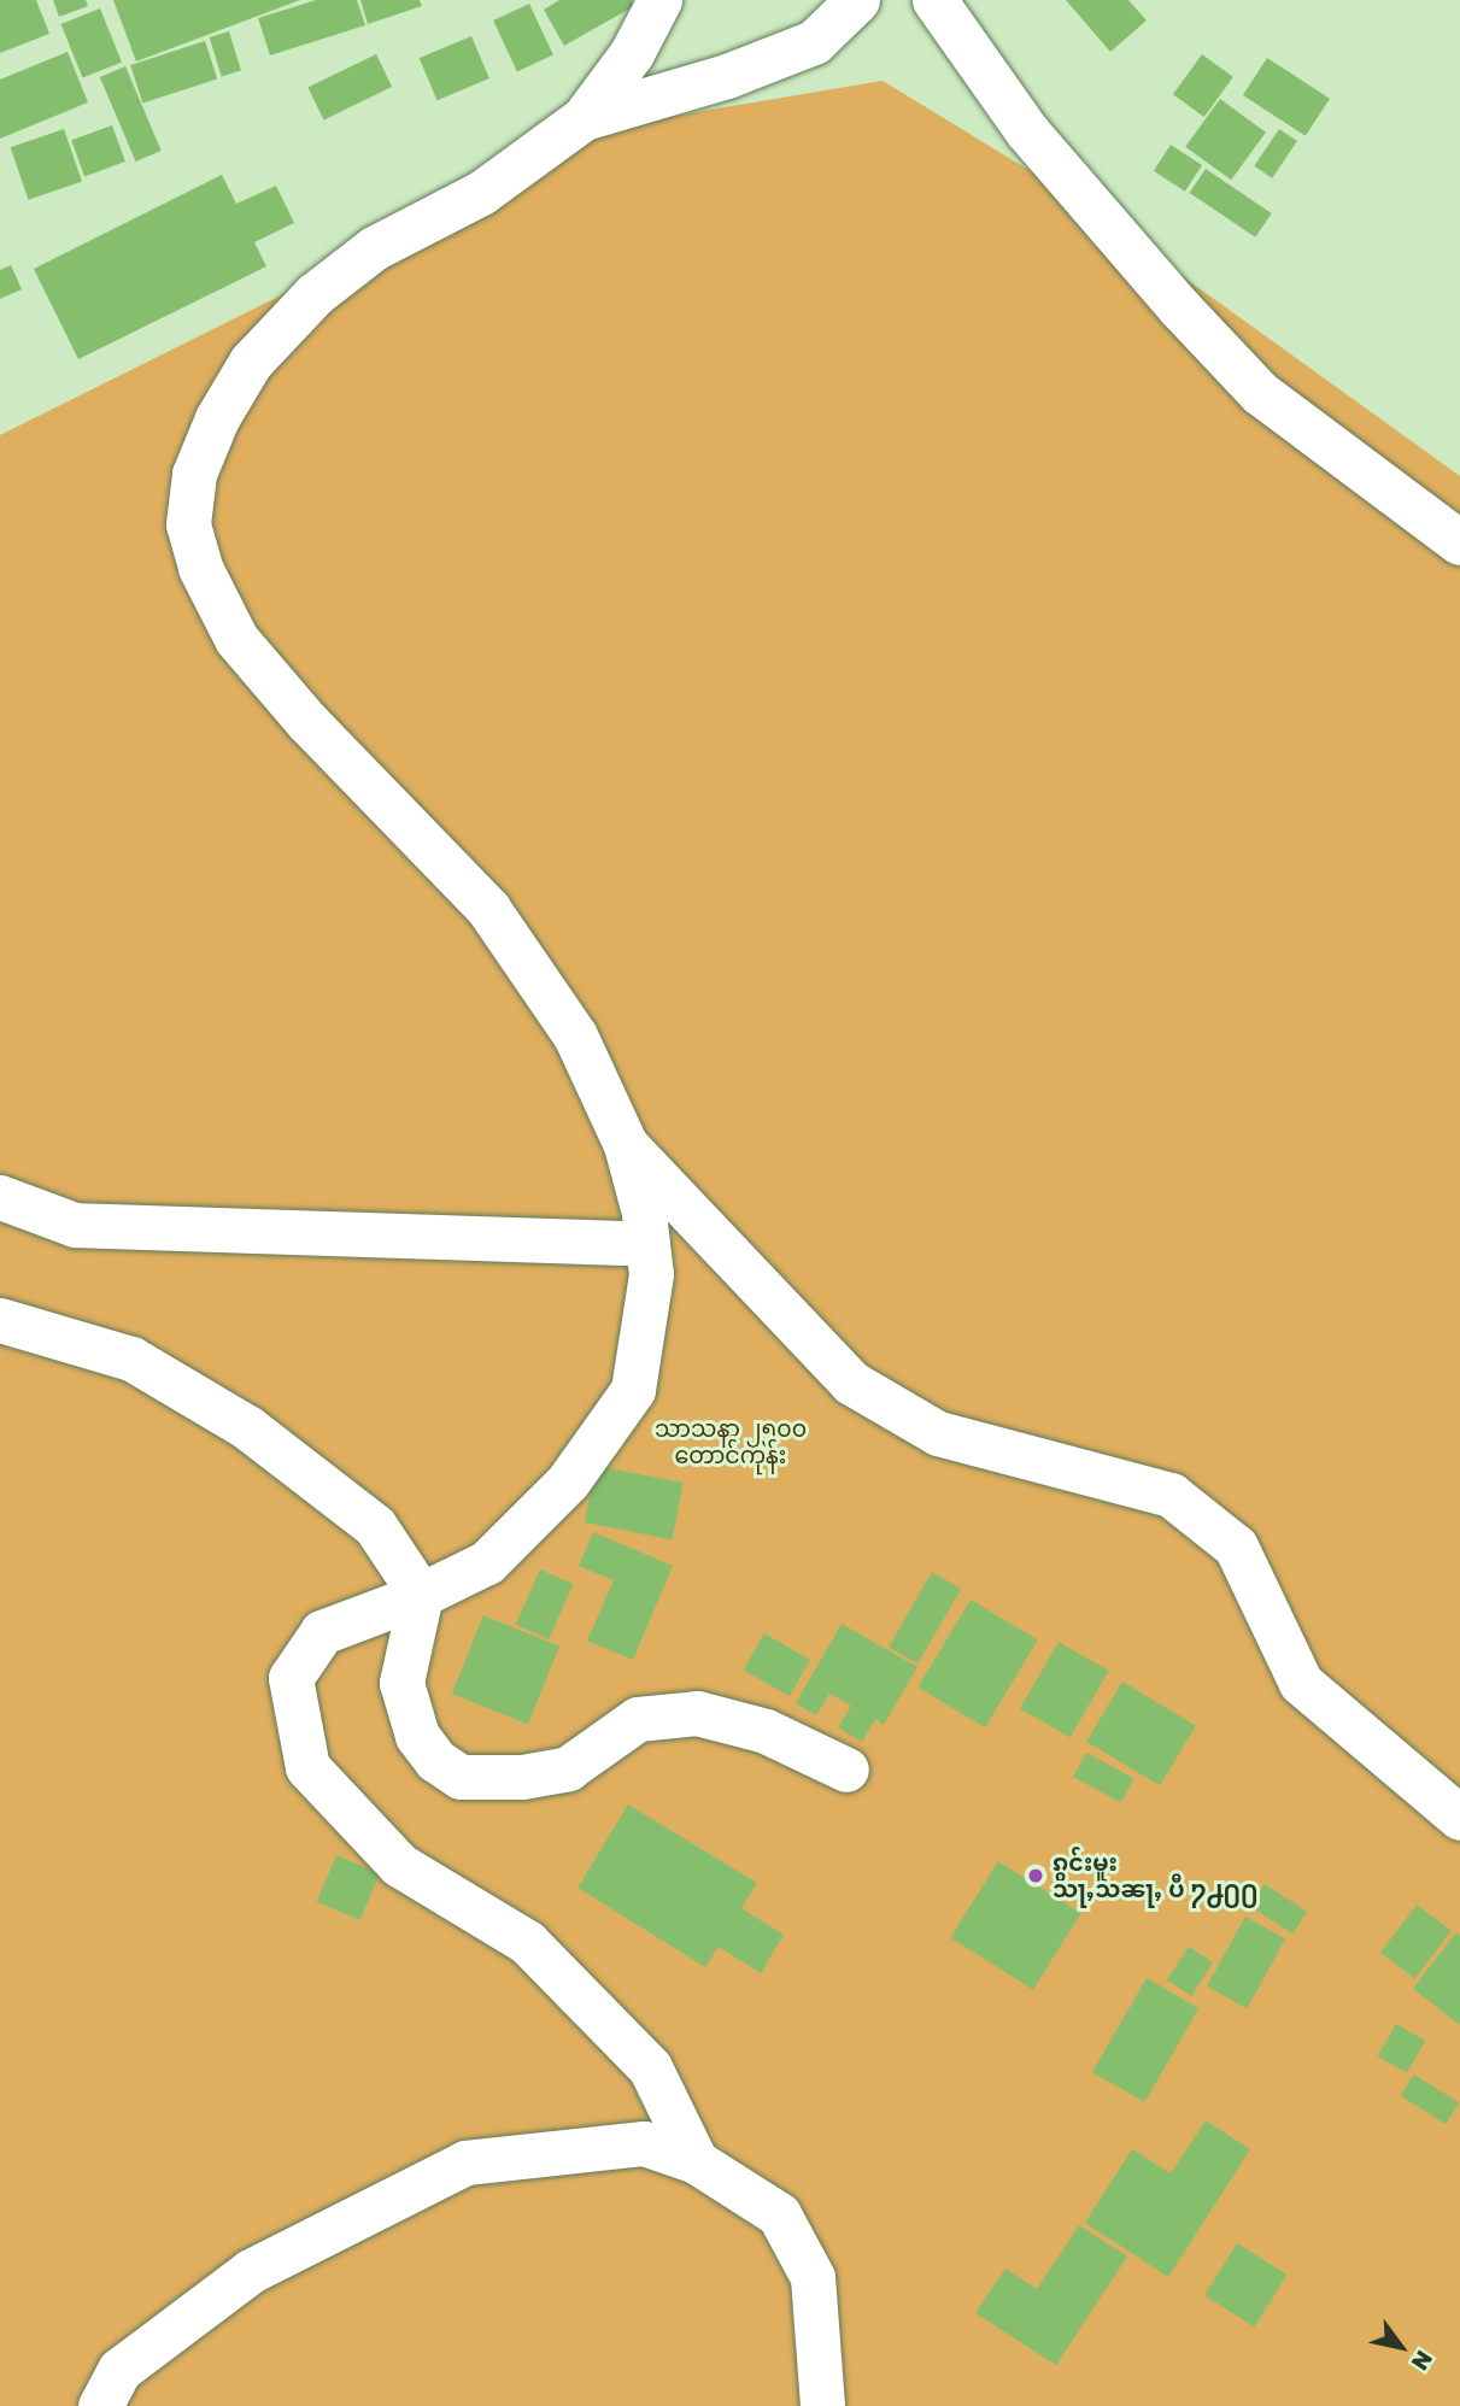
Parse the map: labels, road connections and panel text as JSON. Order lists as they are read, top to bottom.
{
  "parks": ["သာသနာ ၂၅၀၀ တောင်ကုန်း"],
  "places": ["ၵွင်းမူး သႃႇသၼႃႇ ပီ ႒႕႐႐"],
  "north": "bottom right"
}
